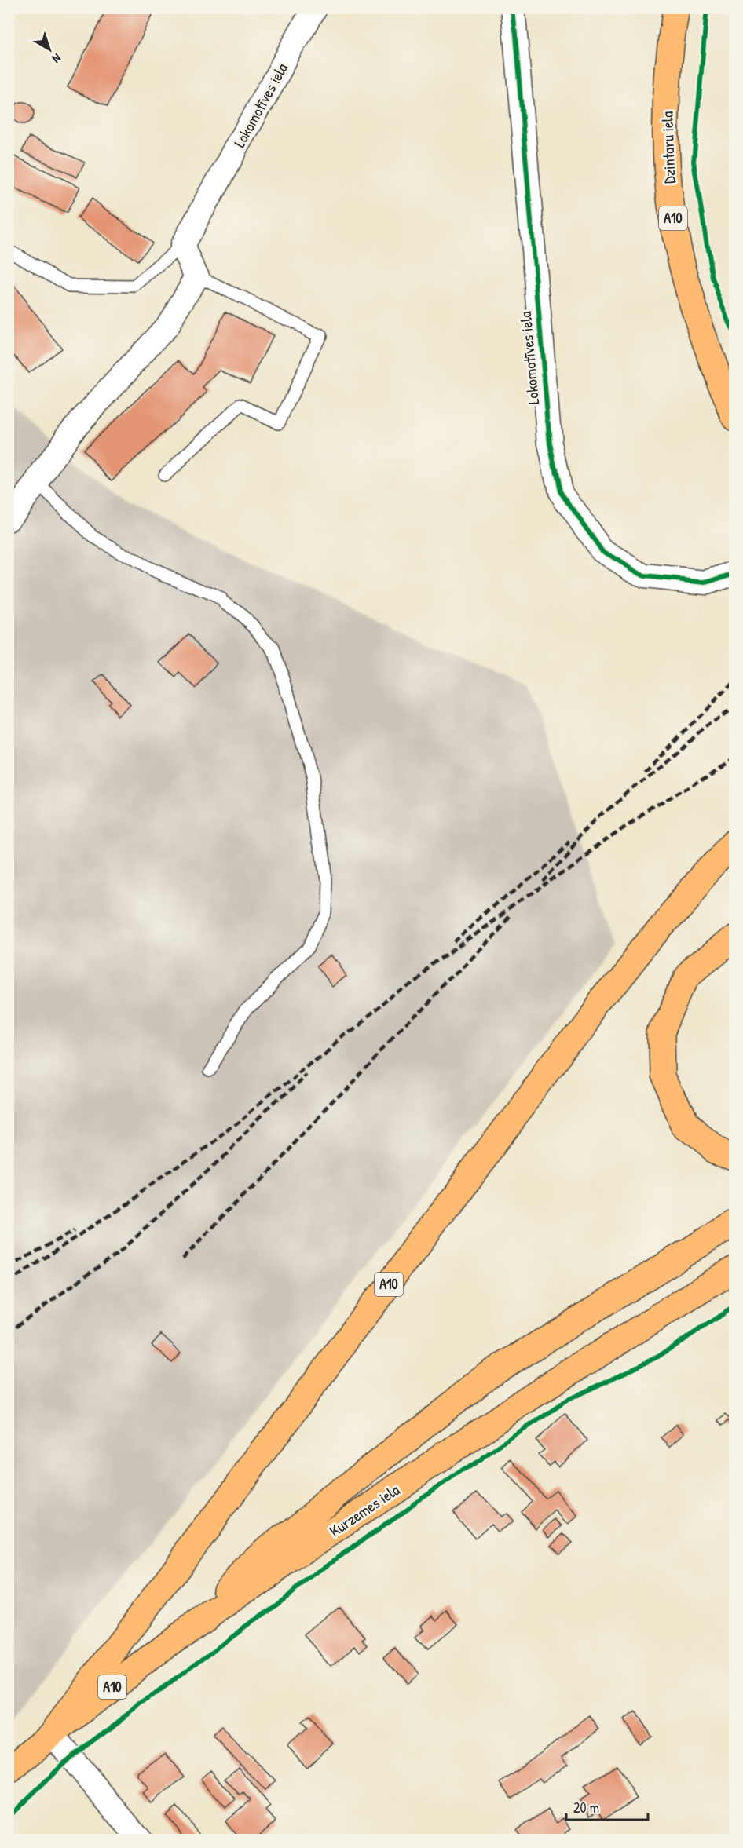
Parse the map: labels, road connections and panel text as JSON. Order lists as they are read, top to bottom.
{
  "streets": {
    "highway": ["Dzintaru iela", "A10", "Kurzemes iela"],
    "street": ["Lokomotīves iela"]
  },
  "crossings": [
    ["A10", "Kurzemes iela"]
  ],
  "scale_bar": "20 m",
  "north": "bottom right"
}
